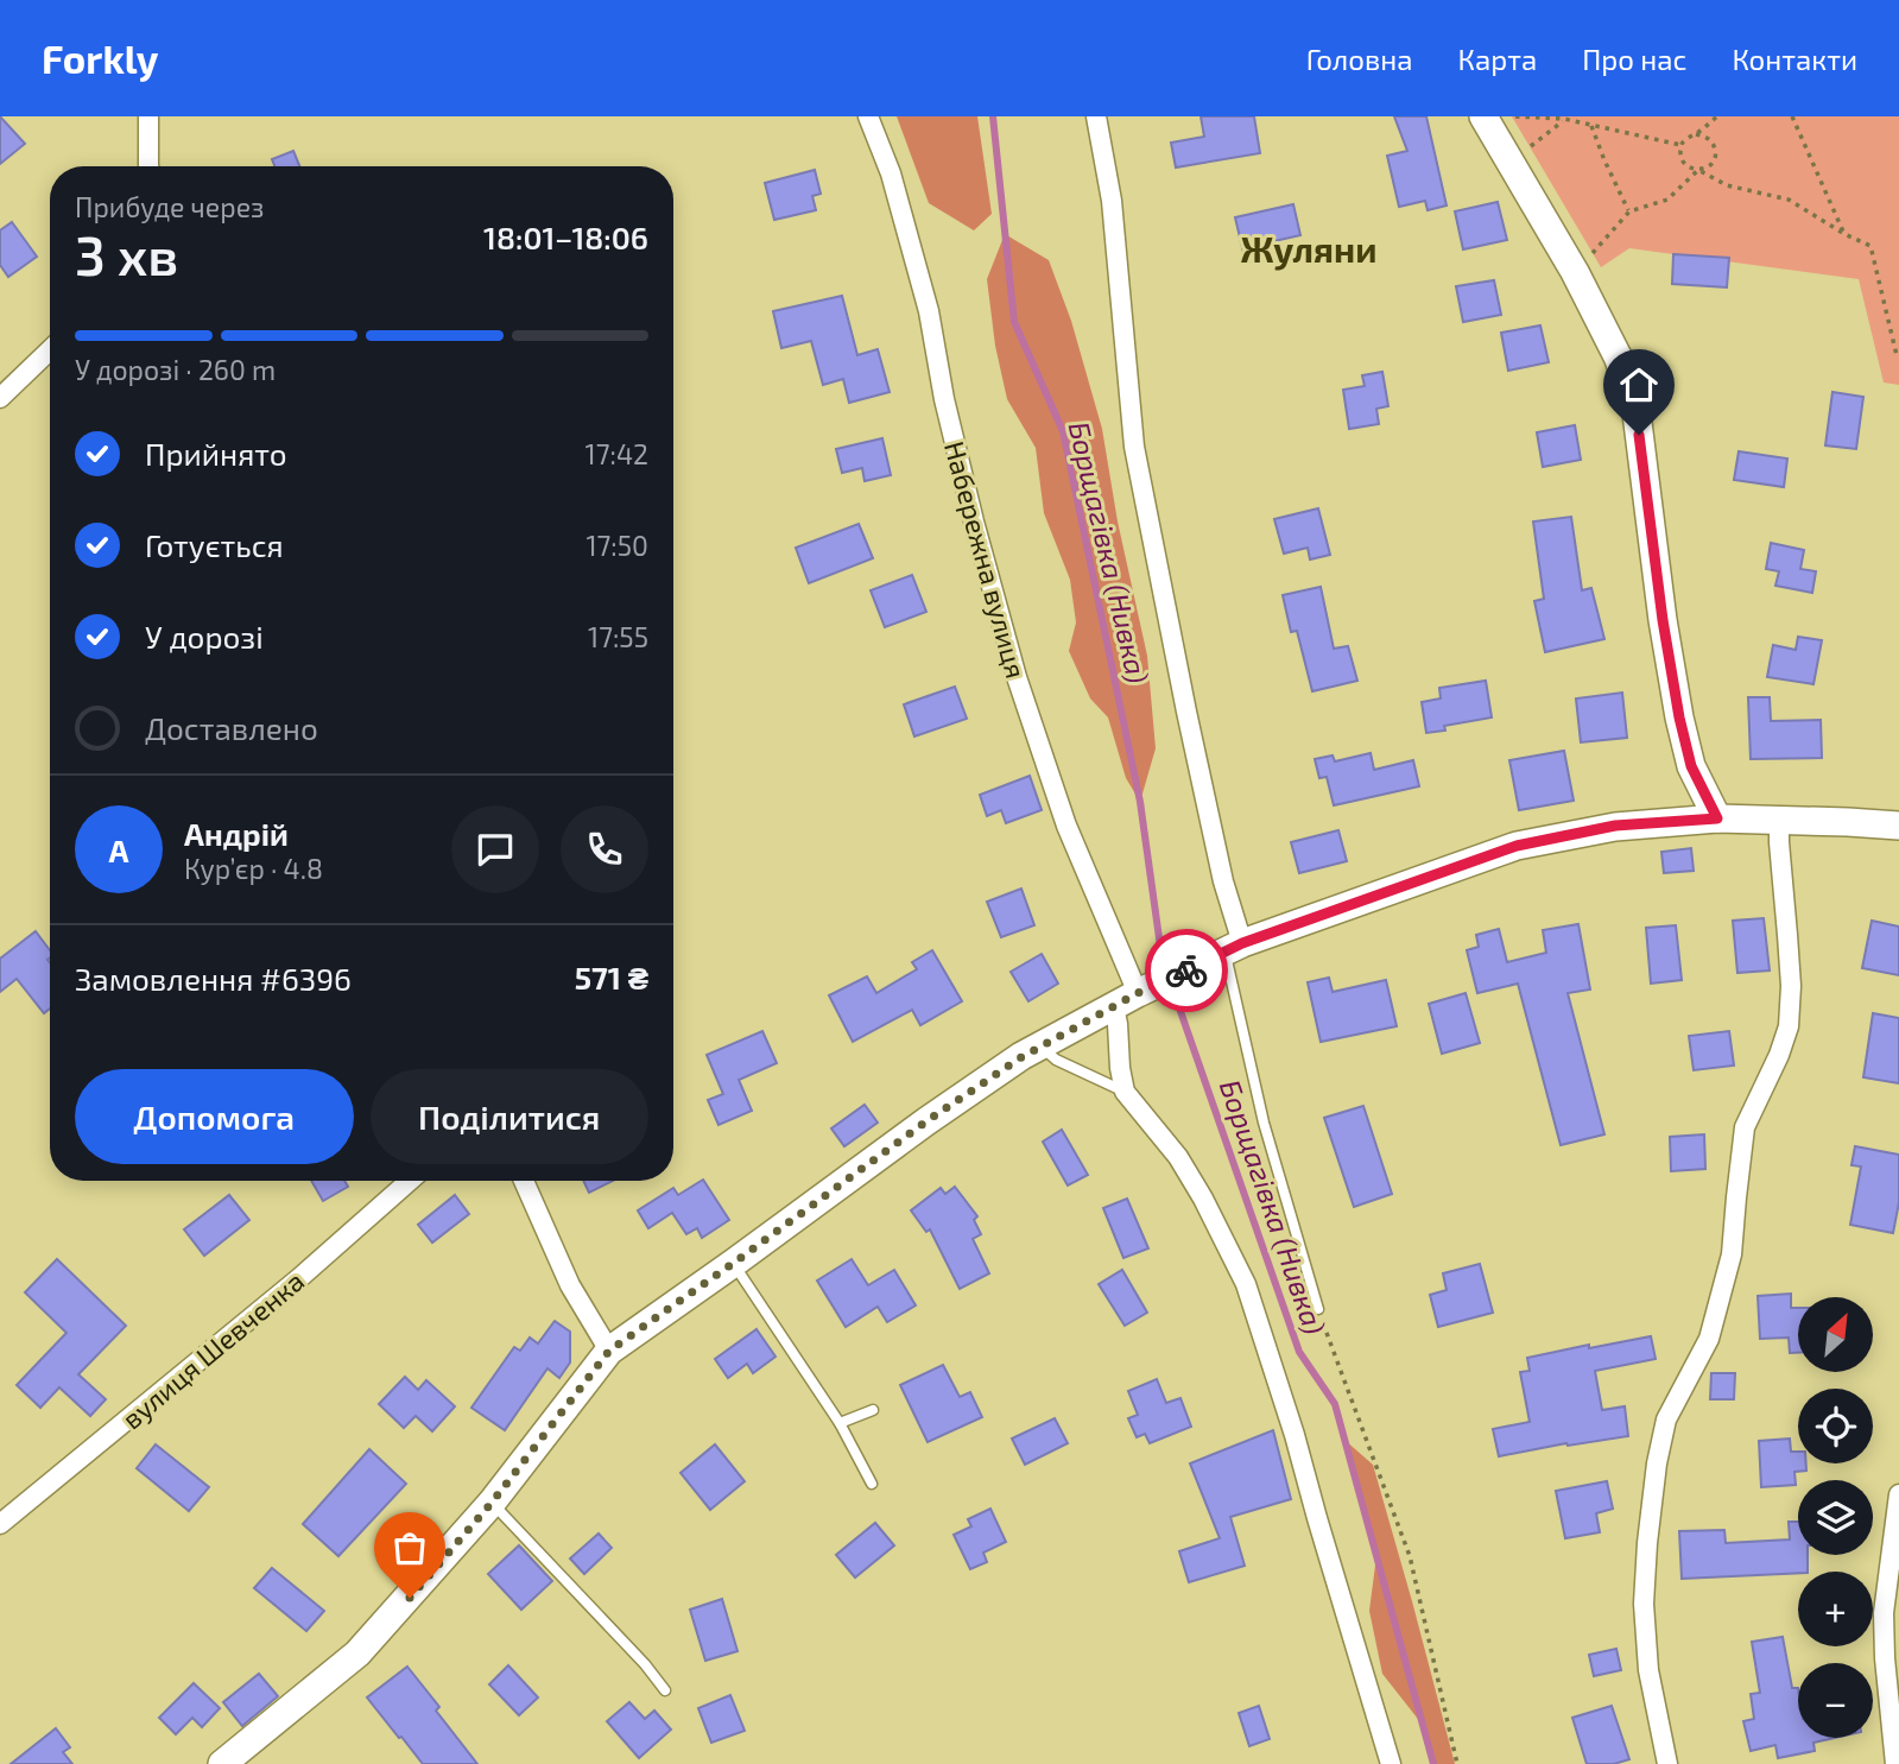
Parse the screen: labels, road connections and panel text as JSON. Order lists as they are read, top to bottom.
{
  "streets": {
    "street": ["Набережна вулиця", "вулиця Шевченка"]
  },
  "districts": ["Жуляни"],
  "water": ["Борщагівка (Нивка)"],
  "north": "top right",
  "page": {
    "header": "Forkly",
    "nav": [
      "Головна",
      "Карта",
      "Про нас",
      "Контакти"
    ],
    "heading": ["3 хв", "Прибуде через", "18:01–18:06"],
    "panel": [
      "Андрій",
      "Кур’єр · 4.8",
      "Замовлення #6396",
      "571 ₴"
    ],
    "bar": "У дорозі · 260 m",
    "list": [
      ["Прийнято", "17:42"],
      ["Готується", "17:50"],
      ["У дорозі", "17:55"],
      "Доставлено"
    ],
    "round": "А",
    "buttons": ["Допомога", "Поділитися"],
    "map_buttons": ["+", "−"]
  }
}
